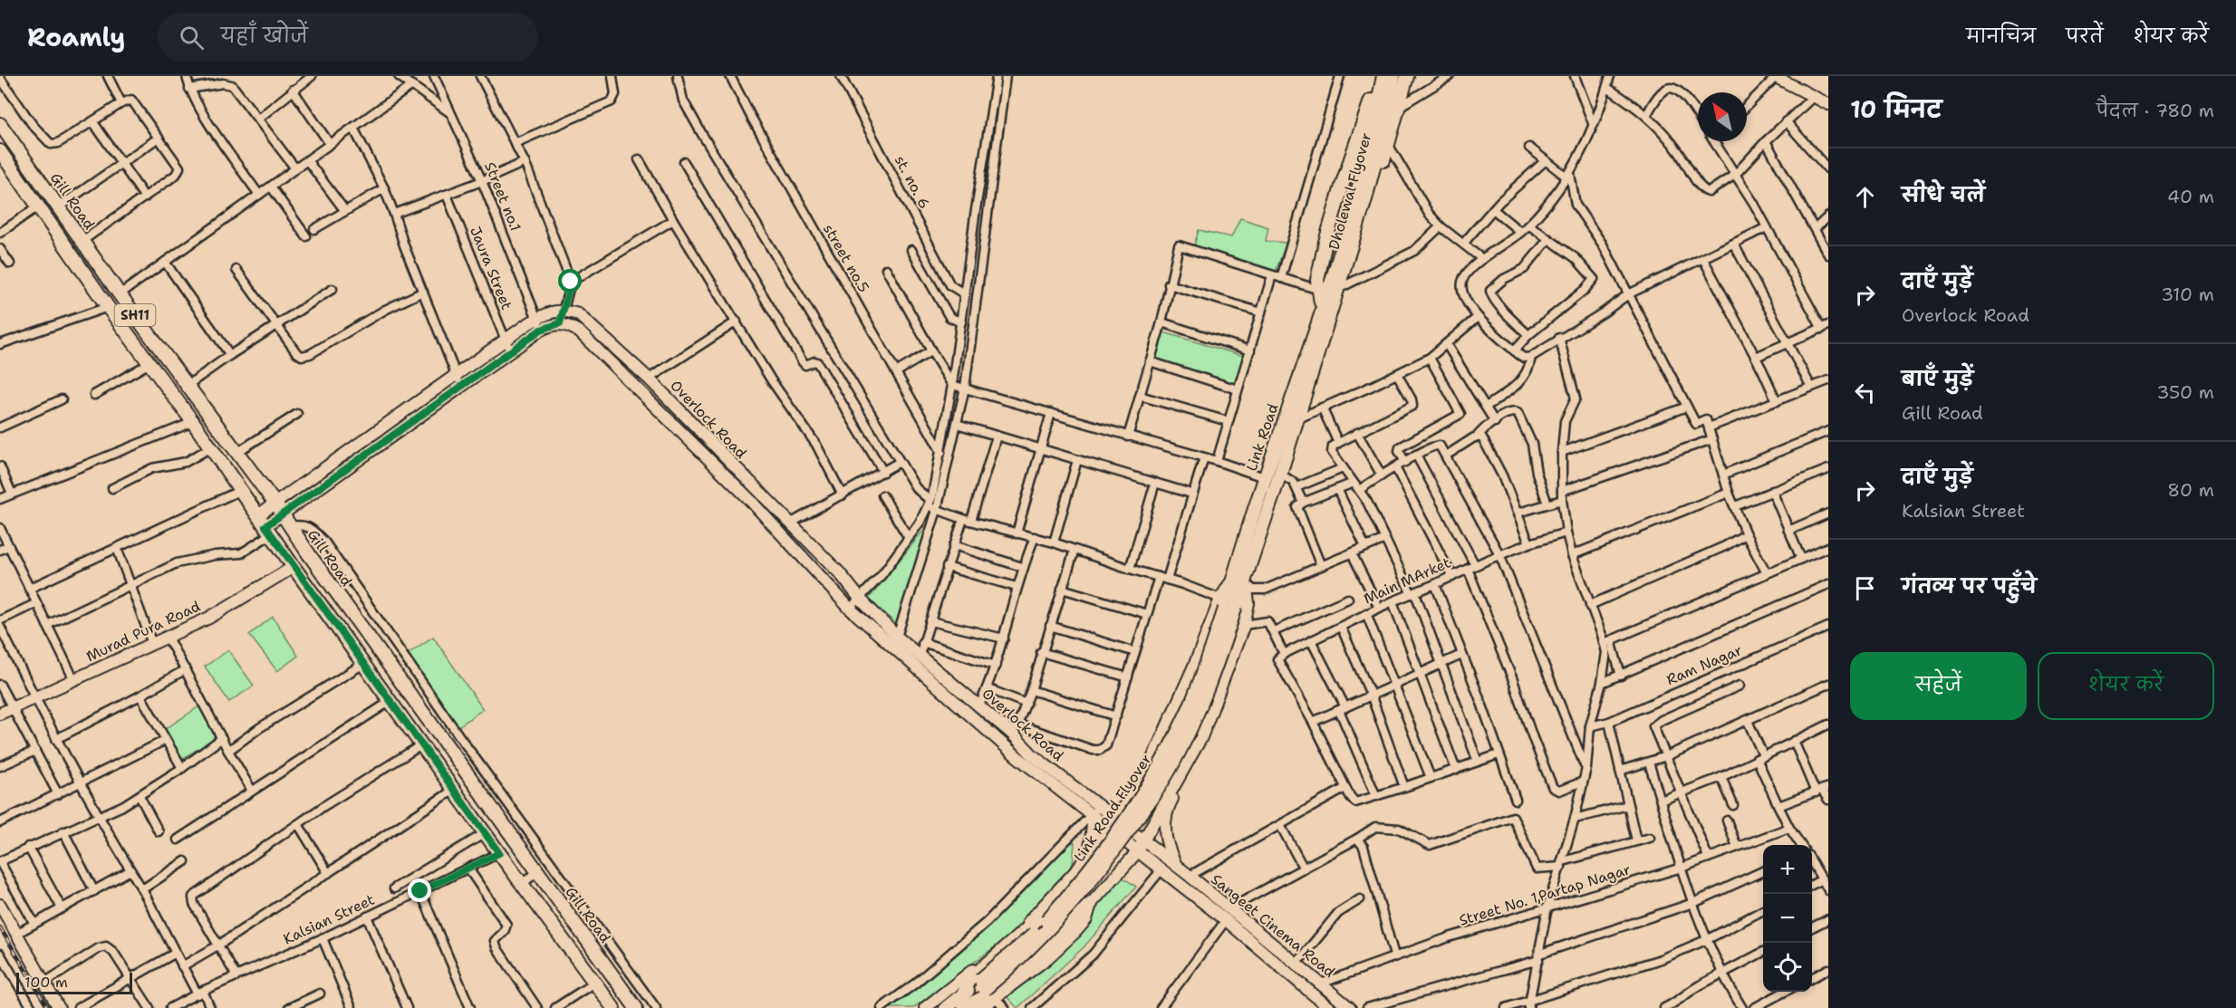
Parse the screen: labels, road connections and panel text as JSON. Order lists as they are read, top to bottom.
{
  "streets": {
    "main road": [
      "Dholewal Flyover",
      "Gill Road",
      "SH11",
      "Link Road",
      "Link Road Flyover"
    ],
    "street": [
      "st. no. 6",
      "Street no.1",
      "street no.5",
      "Jaura Street",
      "Overlock Road",
      "Main MArket",
      "Murad Pura Road",
      "Ram Nagar",
      "Street No. 1,Partap Nagar",
      "Kalsian Street",
      "Sangeet Cinema Road"
    ]
  },
  "crossings": [
    ["Dholewal Flyover", "Link Road"],
    ["Gill Road", "Murad Pura Road"],
    ["Gill Road", "Kalsian Street"],
    ["Overlock Road", "Sangeet Cinema Road"],
    ["Link Road", "Link Road Flyover"],
    ["Street No. 1,Partap Nagar", "Sangeet Cinema Road"]
  ],
  "scale_bar": "100 m",
  "north": "top left",
  "page": {
    "header": "Roamly",
    "search": "यहाँ खोजें",
    "nav": ["मानचित्र", "परतें", "शेयर करें"],
    "heading": ["10 मिनट", "पैदल · 780 m"],
    "list": [
      ["सीधे चलें", "40 m"],
      ["दाएँ मुड़ें", "Overlock Road", "310 m"],
      ["बाएँ मुड़ें", "Gill Road", "350 m"],
      ["दाएँ मुड़ें", "Kalsian Street", "80 m"],
      "गंतव्य पर पहुँचे"
    ],
    "buttons": ["सहेजें", "शेयर करें"],
    "map_buttons": ["+", "−"],
    "scale": "100 m"
  }
}
